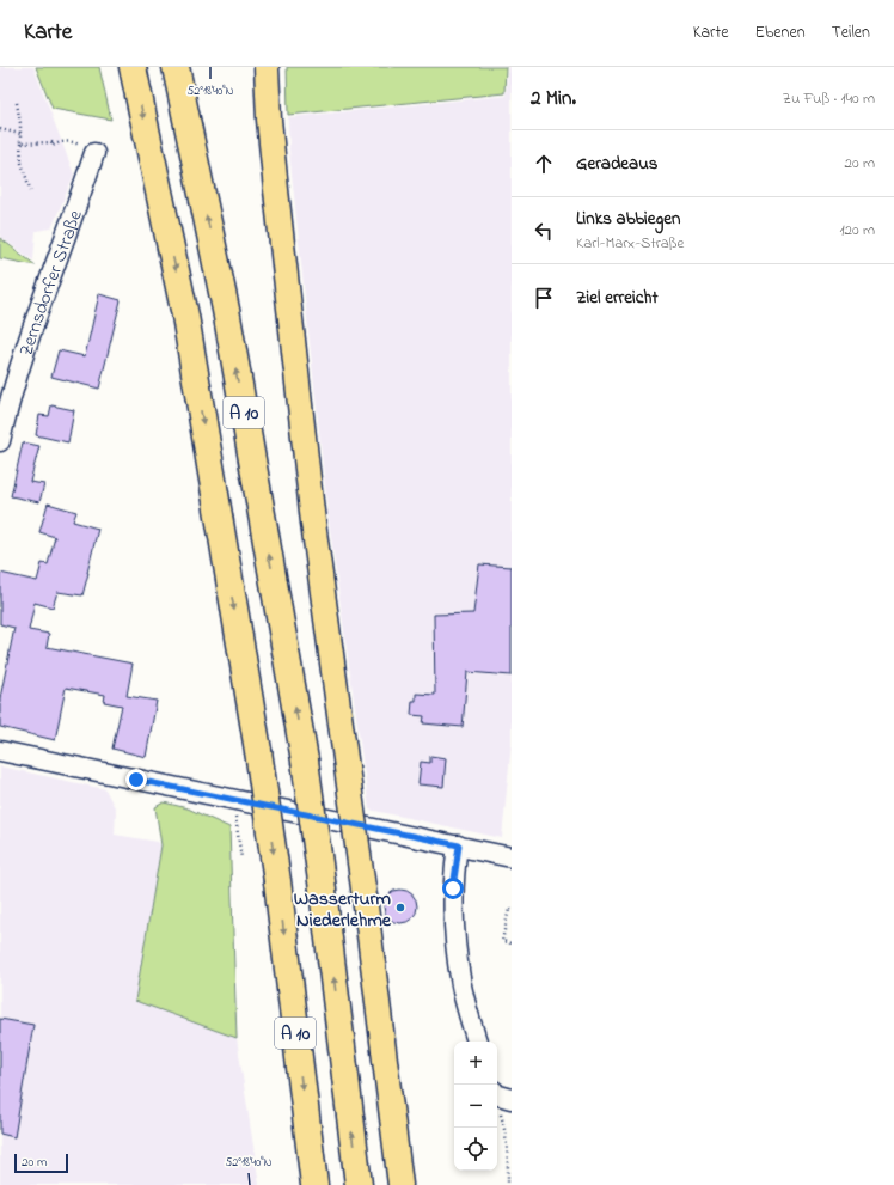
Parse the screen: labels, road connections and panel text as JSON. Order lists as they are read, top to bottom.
{
  "streets": {
    "highway": ["A 10"],
    "street": ["Zernsdorfer Straße"]
  },
  "places": ["Wasserturm Niederlehme"],
  "scale_bar": "20 m",
  "page": {
    "header": "Karte",
    "nav": ["Karte", "Ebenen", "Teilen"],
    "heading": ["2 Min.", "Zu Fuß · 140 m"],
    "list": [
      ["Geradeaus", "20 m"],
      ["Links abbiegen", "Karl-Marx-Straße", "120 m"],
      "Ziel erreicht"
    ],
    "map_buttons": ["+", "−"],
    "scale": "20 m"
  },
  "coordinates": ["52°18'40\"N"]
}
